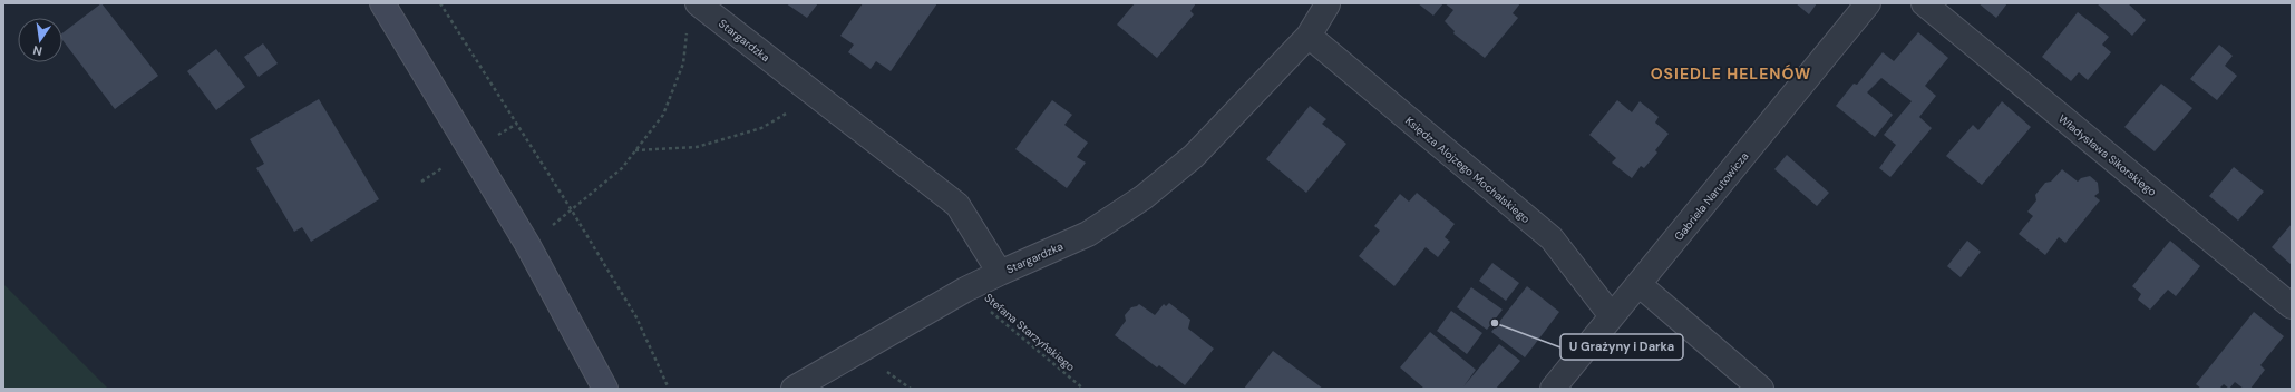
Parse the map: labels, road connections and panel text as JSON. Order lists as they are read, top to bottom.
{
  "streets": {
    "street": [
      "Stargardzka",
      "Władysława Sikorskiego",
      "Księdza Alojzego Mochalskiego",
      "Gabriela Narutowicza"
    ],
    "path": ["Stefana Starzyńskiego"]
  },
  "crossings": [
    ["Stargardzka", "Księdza Alojzego Mochalskiego"],
    ["Księdza Alojzego Mochalskiego", "Gabriela Narutowicza"]
  ],
  "districts": ["OSIEDLE HELENÓW"],
  "places": ["U Grażyny i Darka"],
  "north": "bottom"
}
